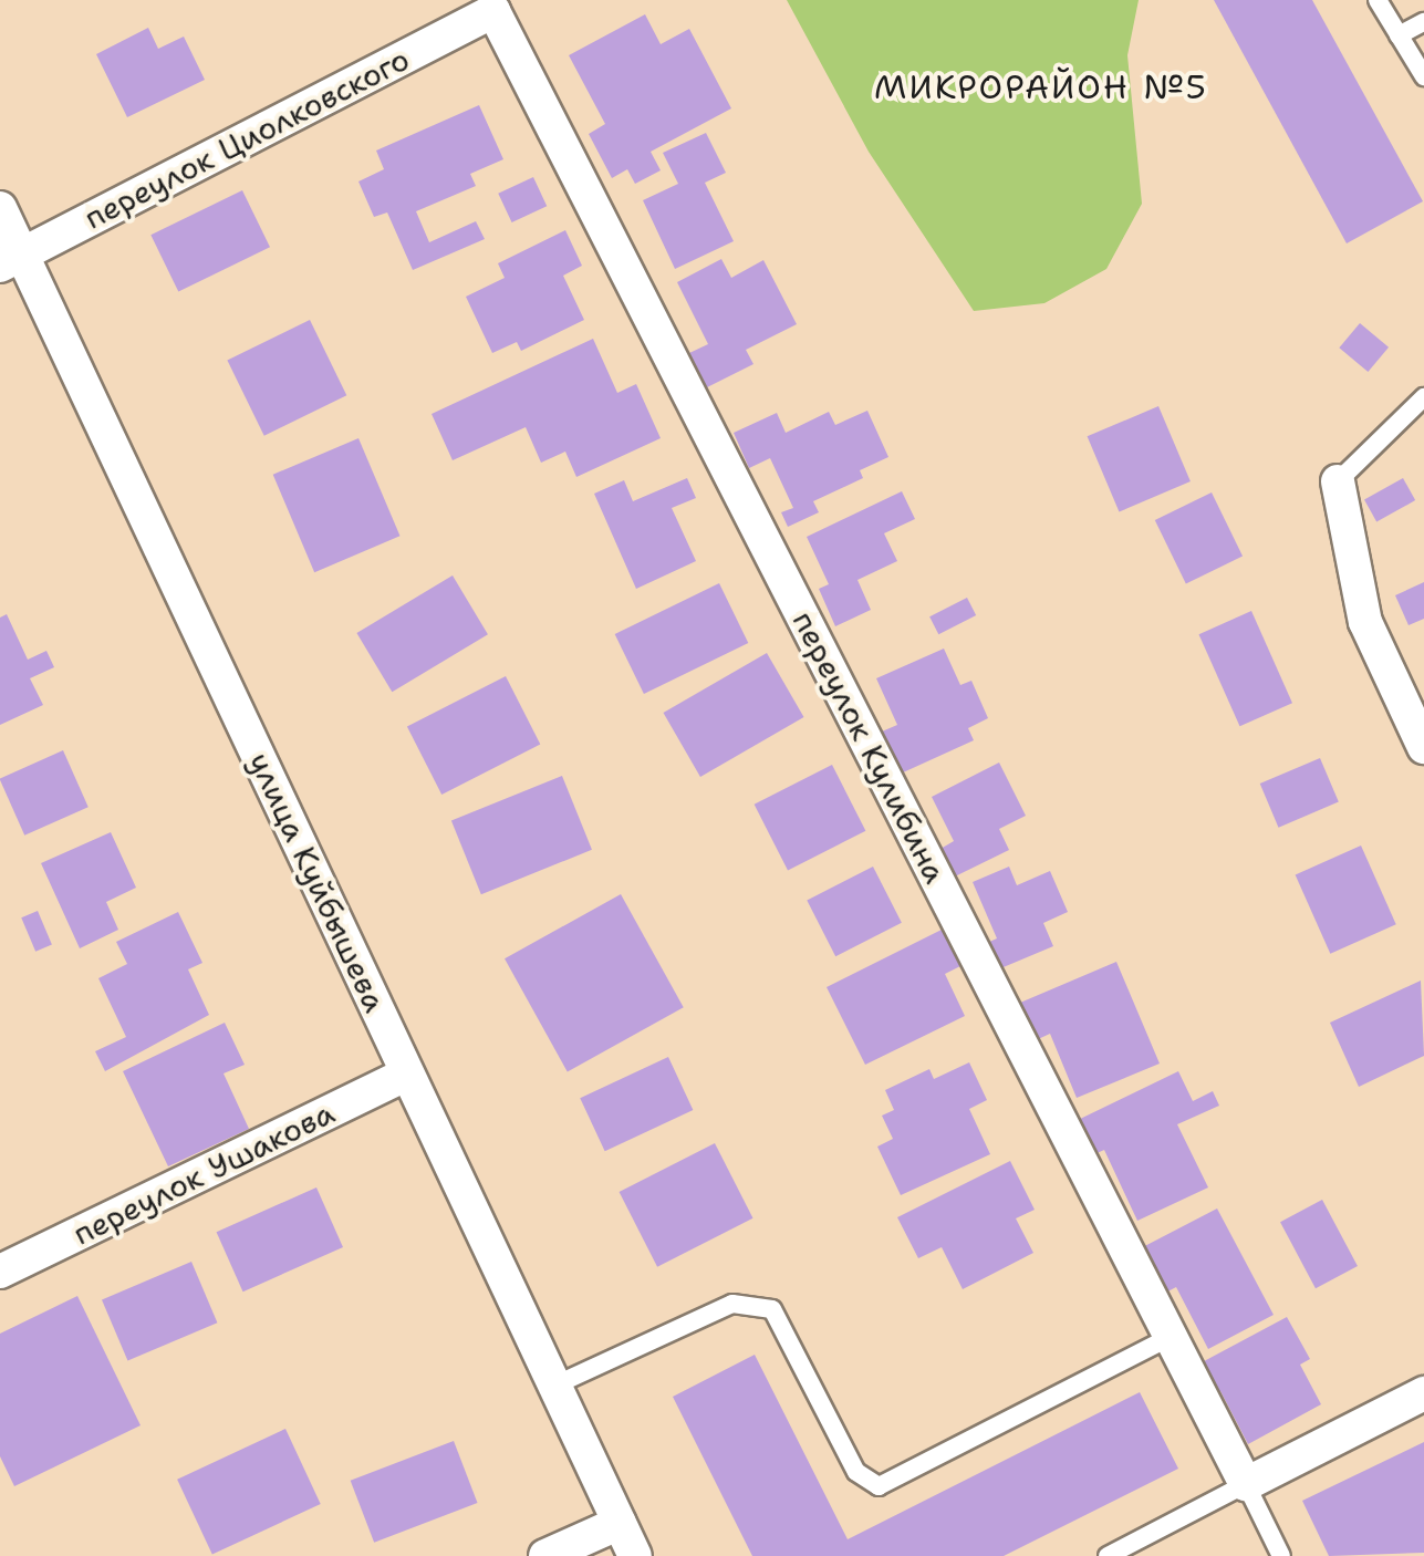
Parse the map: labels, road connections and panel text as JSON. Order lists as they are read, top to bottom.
{
  "streets": {
    "street": [
      "переулок Циолковского",
      "переулок Кулибина",
      "улица Куйбышева",
      "переулок Ушакова"
    ]
  },
  "crossings": [
    ["переулок Циолковского", "переулок Кулибина"],
    ["переулок Циолковского", "улица Куйбышева"],
    ["улица Куйбышева", "переулок Ушакова"]
  ],
  "districts": ["МИКРОРАЙОН №5"]
}
